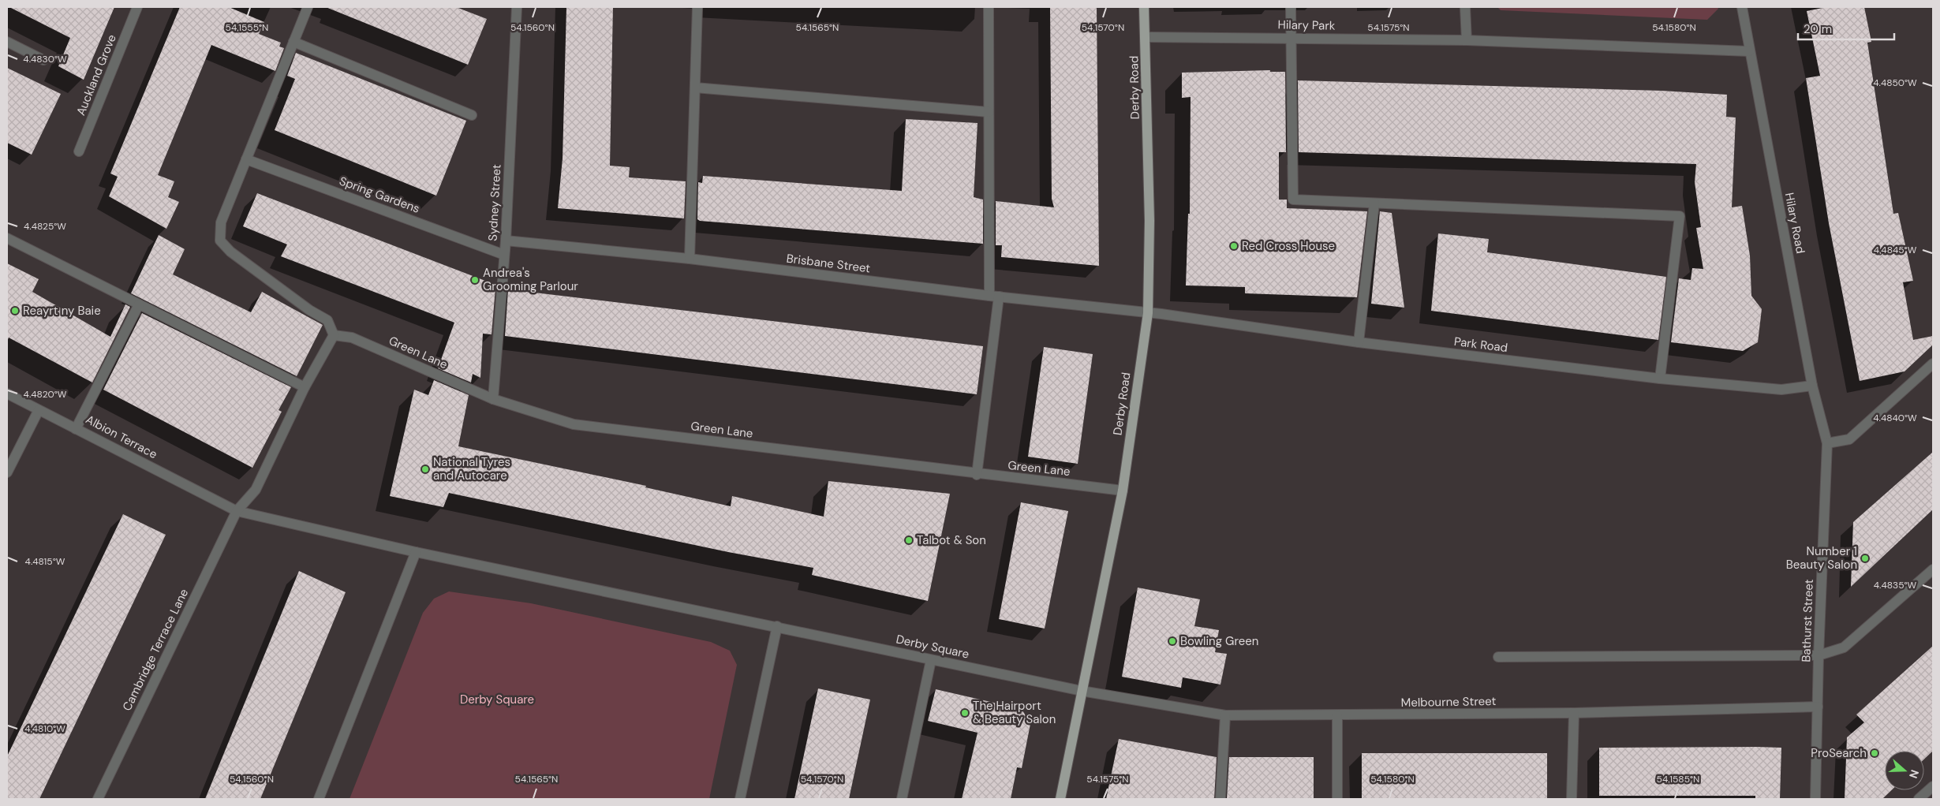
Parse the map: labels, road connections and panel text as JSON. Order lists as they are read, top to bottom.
{
  "streets": {
    "main road": ["Derby Road"],
    "street": [
      "Hilary Park",
      "Auckland Grove",
      "Spring Gardens",
      "Sydney Street",
      "Hilary Road",
      "Brisbane Street",
      "Park Road",
      "Green Lane",
      "Albion Terrace",
      "Bathurst Street",
      "Derby Square",
      "Cambridge Terrace Lane",
      "Melbourne Street"
    ]
  },
  "crossings": [
    ["Hilary Park", "Derby Road"],
    ["Hilary Park", "Hilary Road"],
    ["Derby Road", "Brisbane Street"],
    ["Derby Road", "Park Road"],
    ["Derby Road", "Green Lane"],
    ["Derby Road", "Derby Square"],
    ["Derby Road", "Melbourne Street"],
    ["Spring Gardens", "Sydney Street"],
    ["Sydney Street", "Brisbane Street"],
    ["Sydney Street", "Green Lane"],
    ["Hilary Road", "Park Road"],
    ["Hilary Road", "Bathurst Street"],
    ["Brisbane Street", "Park Road"],
    ["Green Lane", "Cambridge Terrace Lane"],
    ["Albion Terrace", "Derby Square"],
    ["Albion Terrace", "Cambridge Terrace Lane"],
    ["Bathurst Street", "Melbourne Street"],
    ["Derby Square", "Cambridge Terrace Lane"],
    ["Derby Square", "Melbourne Street"]
  ],
  "parks": ["Derby Square"],
  "places": [
    "Red Cross House",
    "Andrea's Grooming Parlour",
    "Reayrt ny Baie",
    "National Tyres and Autocare",
    "Talbot & Son",
    "Number 1 Beauty Salon",
    "Bowling Green",
    "The Hairport & Beauty Salon",
    "ProSearch"
  ],
  "scale_bar": "20 m",
  "north": "right",
  "coordinates": [
    "54.1555°N",
    "54.1560°N",
    "54.1565°N",
    "54.1570°N",
    "54.1575°N",
    "54.1580°N",
    "4.4830°W",
    "4.4850°W",
    "4.4825°W",
    "4.4845°W",
    "4.4820°W",
    "4.4840°W",
    "4.4815°W",
    "4.4835°W",
    "4.4810°W",
    "54.1585°N"
  ]
}
